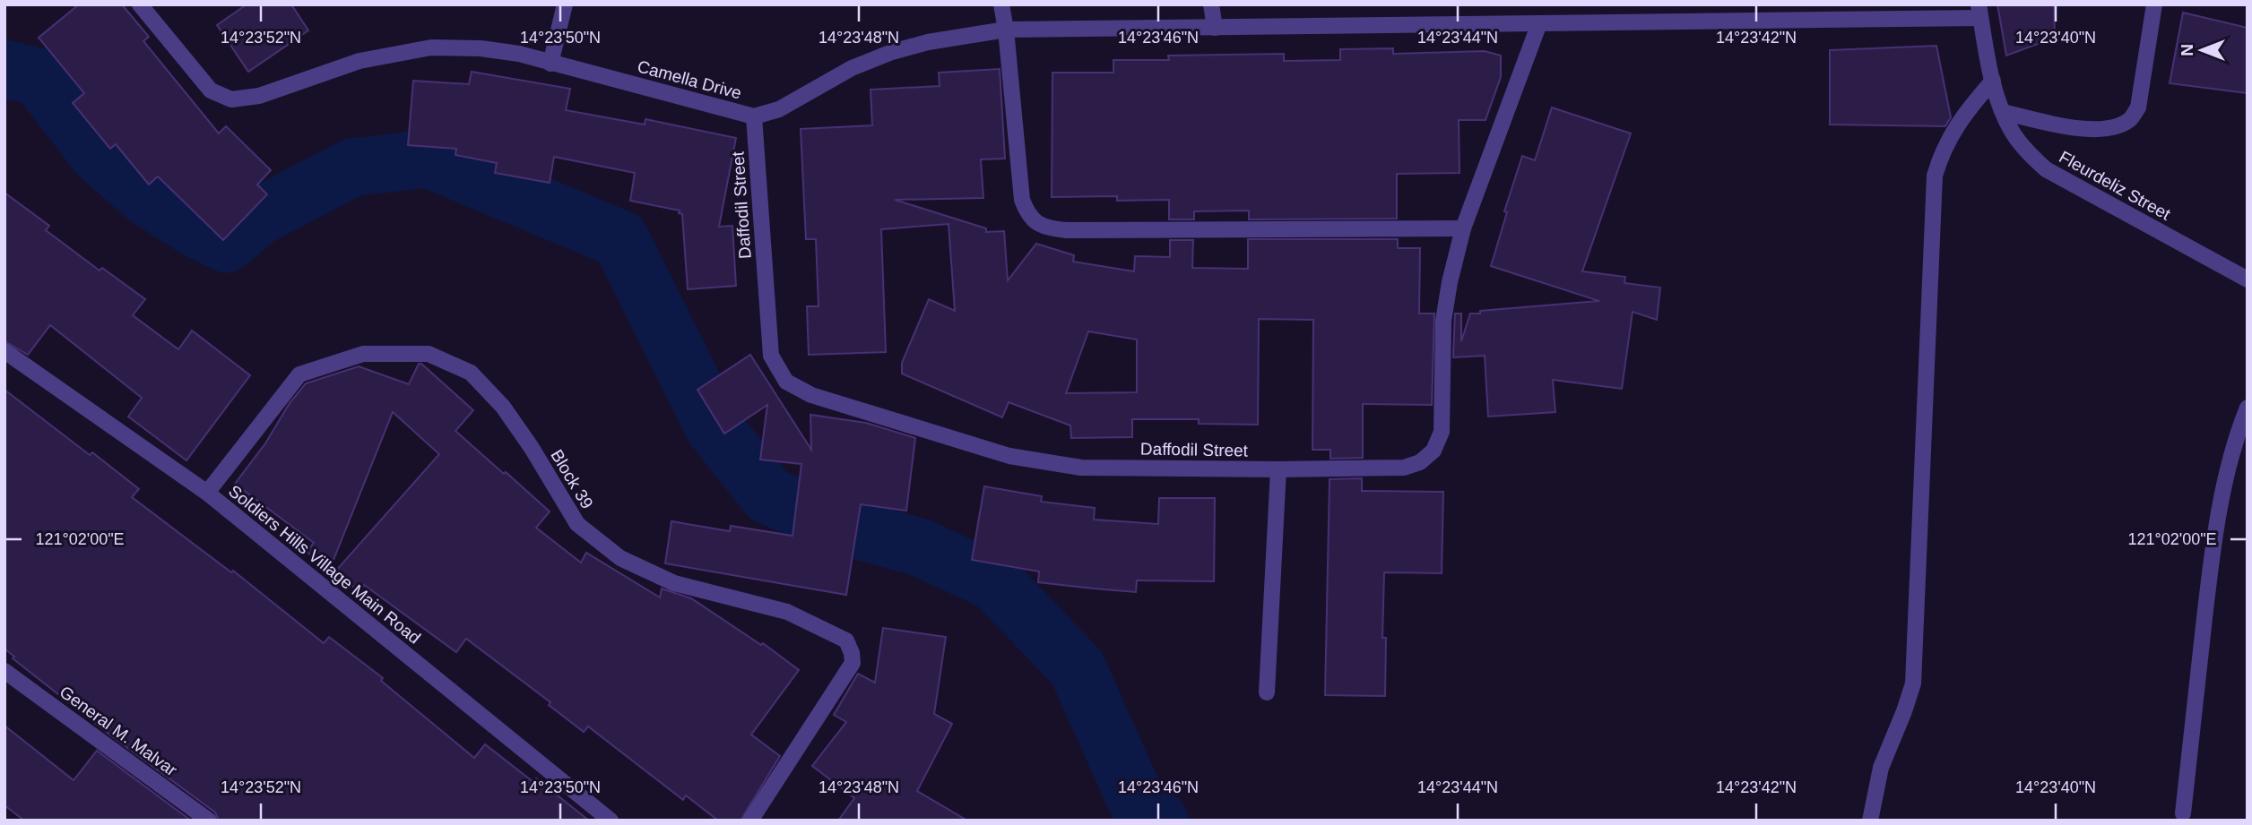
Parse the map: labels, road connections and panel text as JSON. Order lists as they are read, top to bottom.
{
  "streets": {
    "street": [
      "Camella Drive",
      "Fleurdeliz Street",
      "Daffodil Street",
      "Block 39",
      "Soldiers Hills Village Main Road",
      "General M. Malvar"
    ]
  },
  "crossings": [
    ["Camella Drive", "Fleurdeliz Street"],
    ["Camella Drive", "Daffodil Street"],
    ["Block 39", "Soldiers Hills Village Main Road"]
  ],
  "north": "left",
  "coordinates": [
    "14°23'52\"N",
    "14°23'50\"N",
    "14°23'48\"N",
    "14°23'46\"N",
    "14°23'44\"N",
    "14°23'42\"N",
    "14°23'40\"N",
    "121°02'00\"E"
  ]
}
